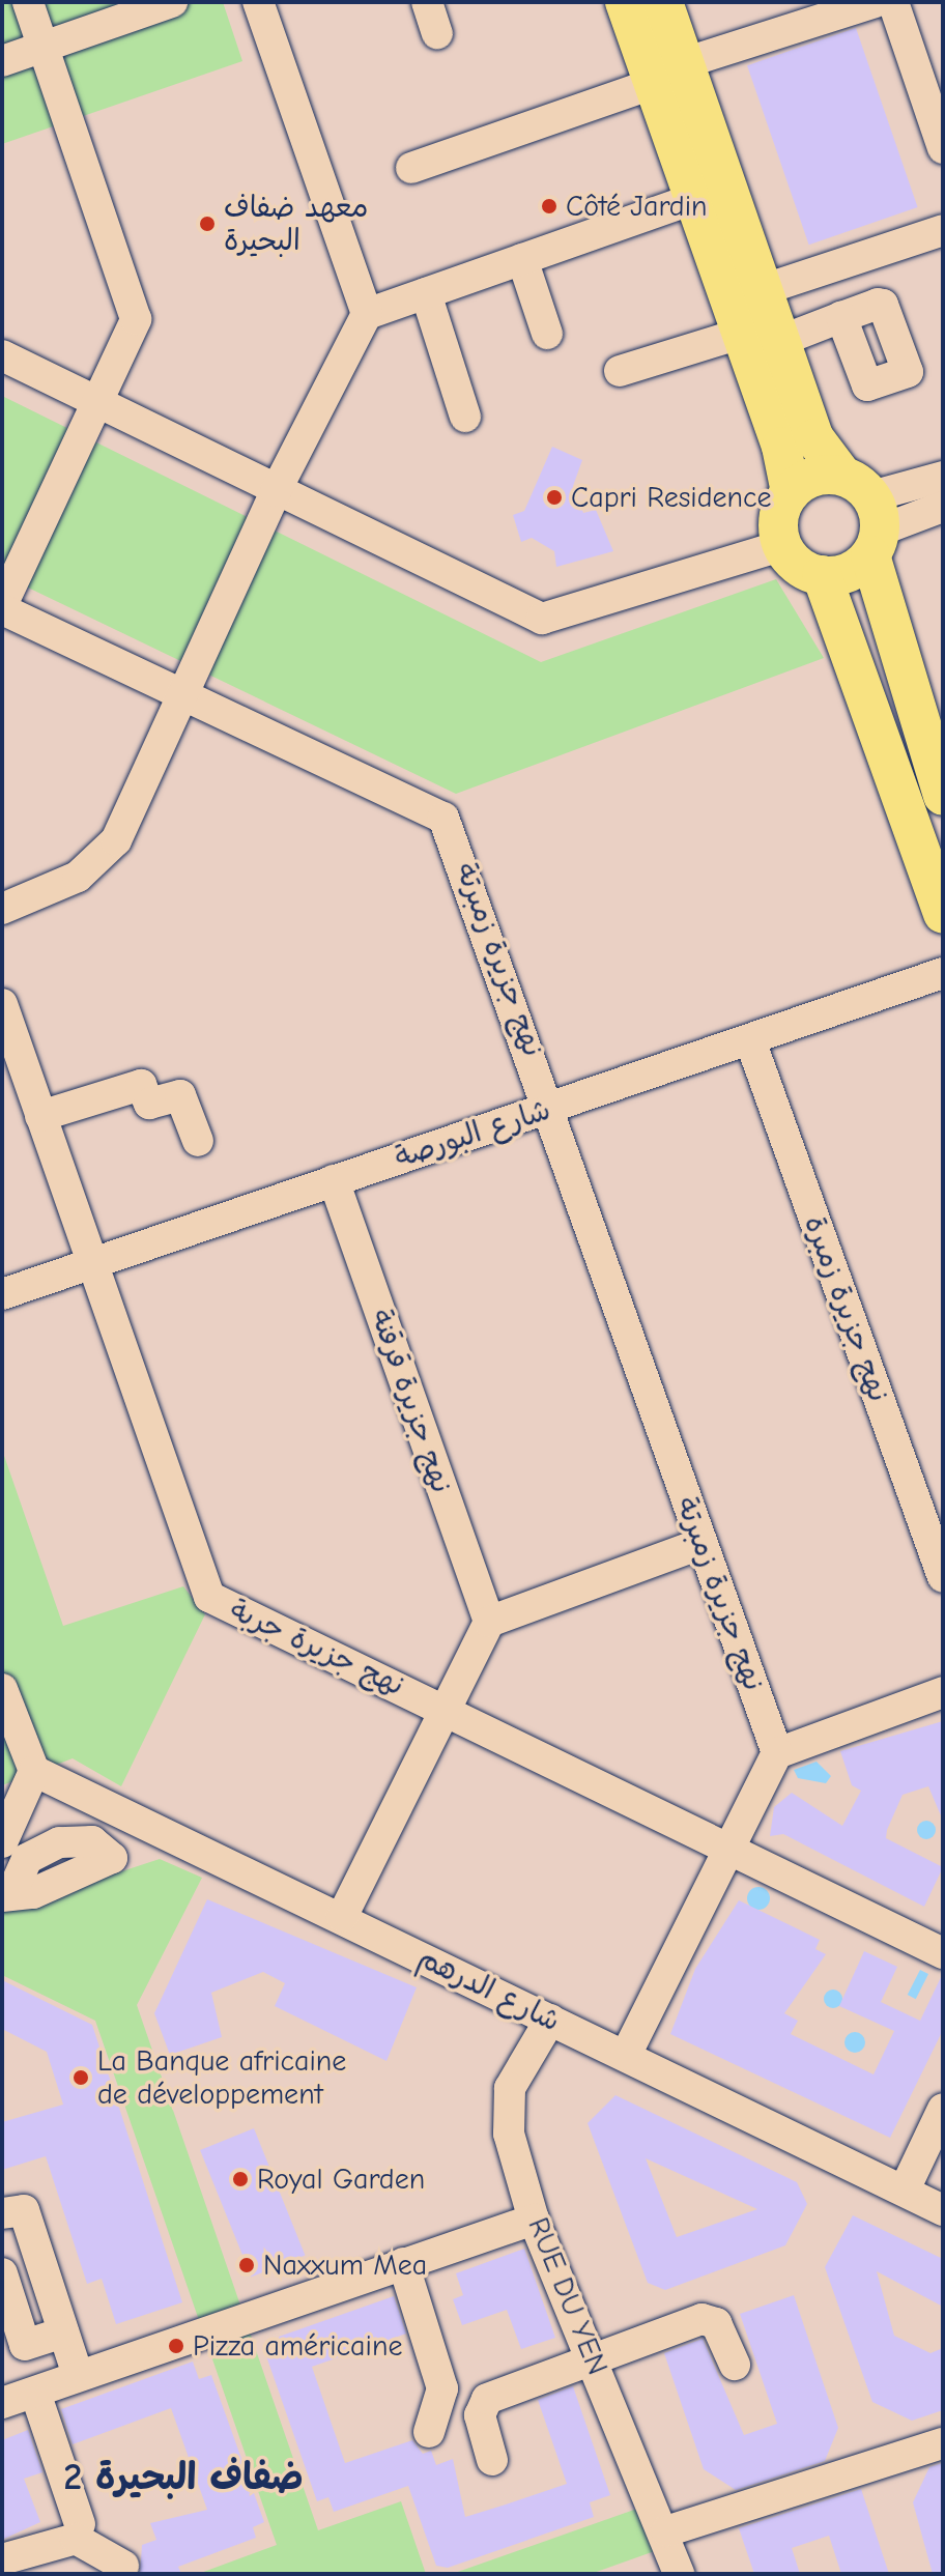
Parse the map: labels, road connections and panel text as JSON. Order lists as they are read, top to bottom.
{
  "streets": {
    "street": [
      "نهج جزيرة زمبرتة",
      "شارع البورصة",
      "نهج جزيرة زمبرة",
      "نهج جزيرة قرقنة",
      "نهج جزيرة جربة",
      "شارع الدرهم",
      "RUE DU YEN"
    ]
  },
  "crossings": [
    ["نهج جزيرة زمبرتة", "شارع البورصة"],
    ["شارع البورصة", "نهج جزيرة زمبرة"],
    ["شارع البورصة", "نهج جزيرة قرقنة"],
    ["شارع البورصة", "نهج جزيرة جربة"],
    ["شارع الدرهم", "RUE DU YEN"]
  ],
  "districts": ["ضفاف البحيرة 2"],
  "places": [
    "Côté Jardin",
    "معهد ضفاف البحيرة",
    "Capri Residence",
    "La Banque africaine de développement",
    "Royal Garden",
    "Naxxum Mea",
    "Pizza américaine"
  ]
}
